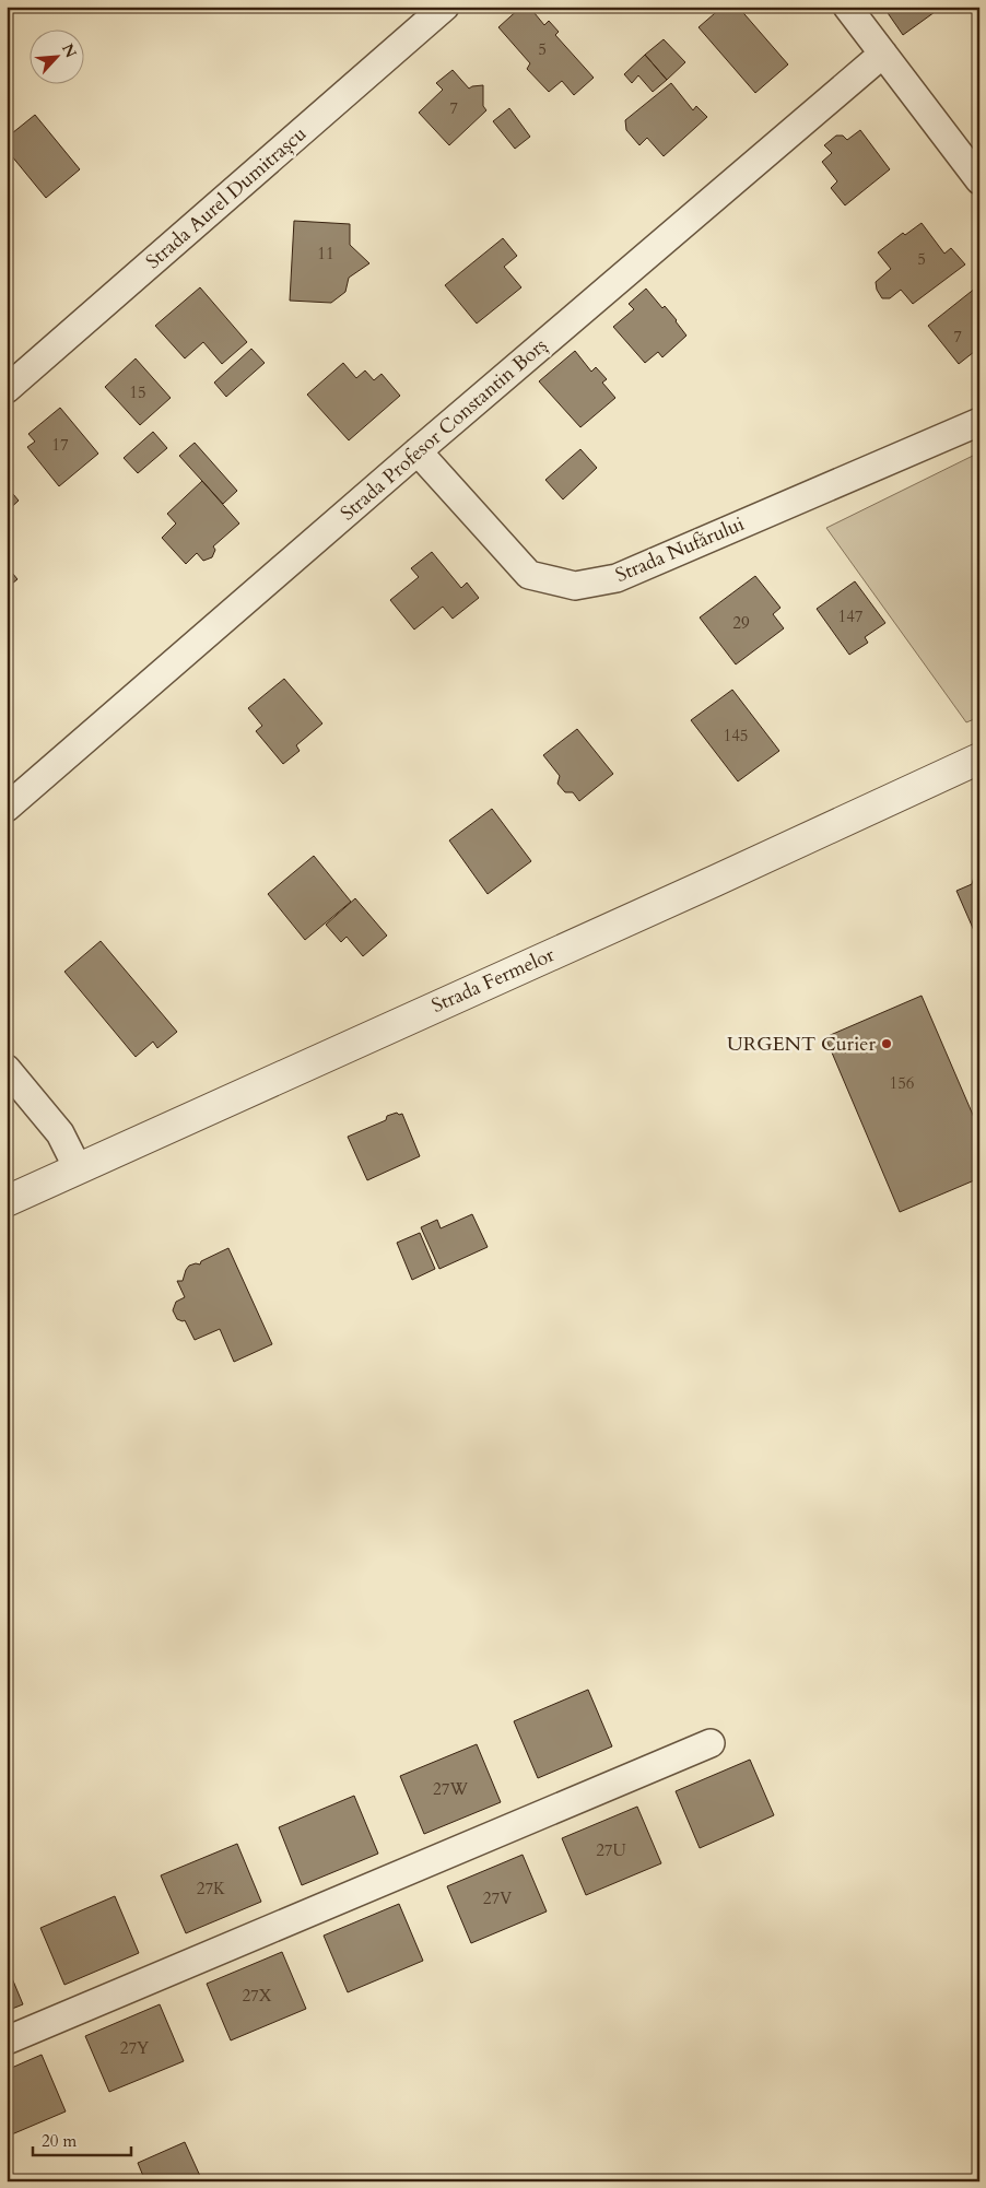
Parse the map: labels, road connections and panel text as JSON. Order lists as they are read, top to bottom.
{
  "streets": {
    "street": [
      "Strada Aurel Dumitrașcu",
      "Strada Profesor Constantin Borș",
      "Strada Nufărului",
      "Strada Fermelor"
    ]
  },
  "crossings": [
    ["Strada Profesor Constantin Borș", "Strada Nufărului"]
  ],
  "places": ["URGENT Curier"],
  "house_numbers": [
    "5",
    "7",
    "11",
    "5",
    "7",
    "15",
    "17",
    "147",
    "29",
    "145",
    "156",
    "27W",
    "27U",
    "27K",
    "27V",
    "27X",
    "27Y"
  ],
  "scale_bar": "20 m",
  "north": "top right"
}
